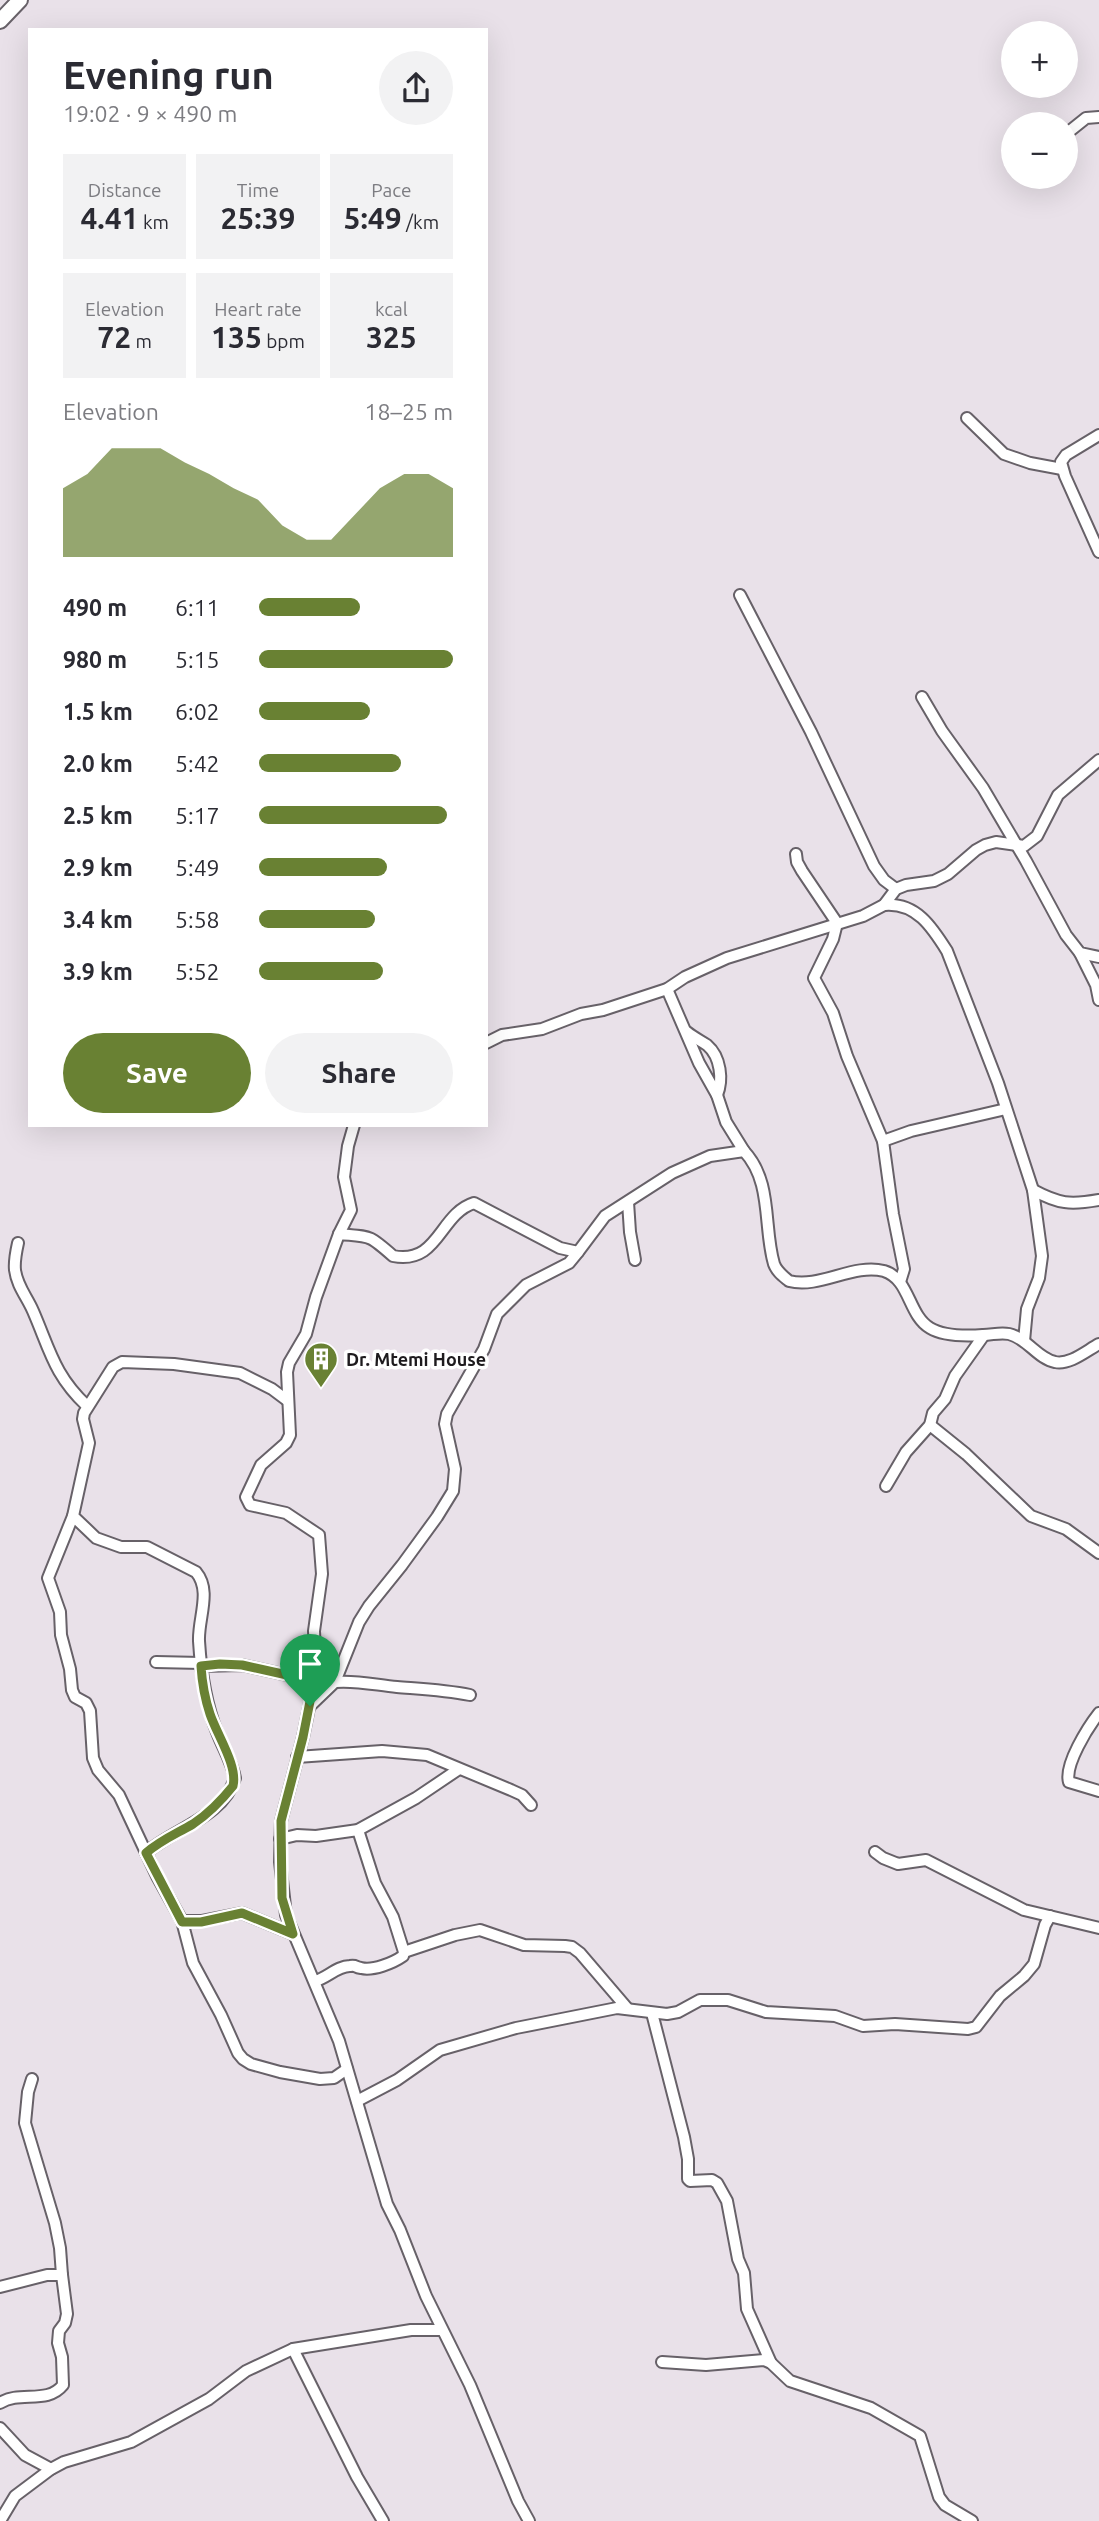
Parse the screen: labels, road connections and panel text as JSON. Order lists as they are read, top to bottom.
{
  "places": {
    "building": ["Dr. Mtemi House"]
  },
  "page": {
    "map_buttons": ["+", "−"],
    "heading": ["Evening run", "19:02 · 9 × 490 m"],
    "stats": [
      ["Distance", "4.41 km"],
      ["Time", "25:39"],
      ["Pace", "5:49 /km"],
      ["Elevation", "72 m"],
      ["Heart rate", "135 bpm"],
      ["kcal", "325"]
    ],
    "chart": ["Elevation", "18–25 m"],
    "list": [
      {
        "name": "490 m",
        "note": "6:11"
      },
      {
        "name": "980 m",
        "note": "5:15"
      },
      {
        "name": "1.5 km",
        "note": "6:02"
      },
      {
        "name": "2.0 km",
        "note": "5:42"
      },
      {
        "name": "2.5 km",
        "note": "5:17"
      },
      {
        "name": "2.9 km",
        "note": "5:49"
      },
      {
        "name": "3.4 km",
        "note": "5:58"
      },
      {
        "name": "3.9 km",
        "note": "5:52"
      }
    ],
    "buttons": ["Save", "Share"]
  }
}
